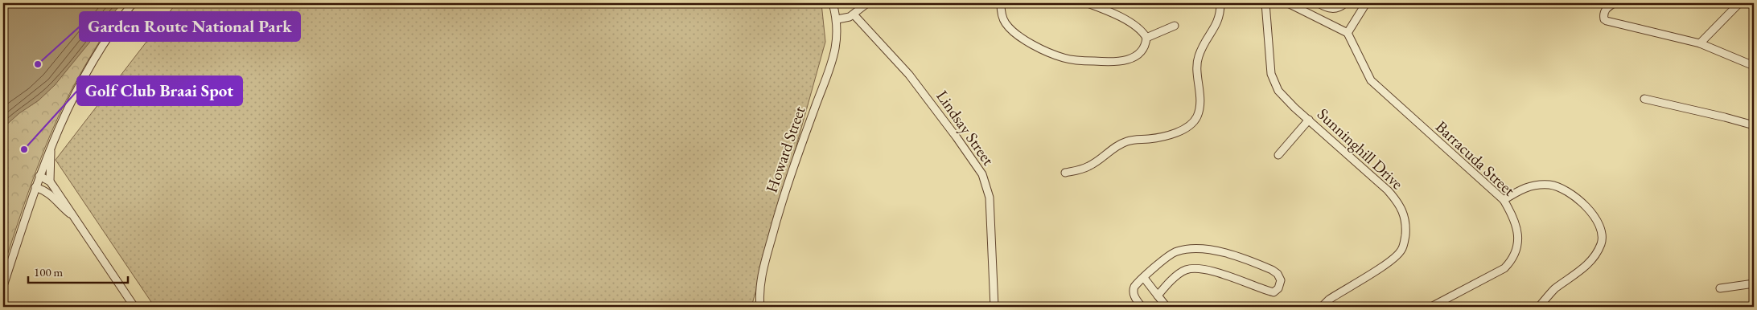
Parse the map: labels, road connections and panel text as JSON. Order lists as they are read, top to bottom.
{
  "streets": {
    "street": [
      "Lindsay Street",
      "Sunninghill Drive",
      "Howard Street",
      "Barracuda Street"
    ]
  },
  "places": ["Garden Route National Park", "Golf Club Braai Spot"],
  "scale_bar": "100 m"
}
